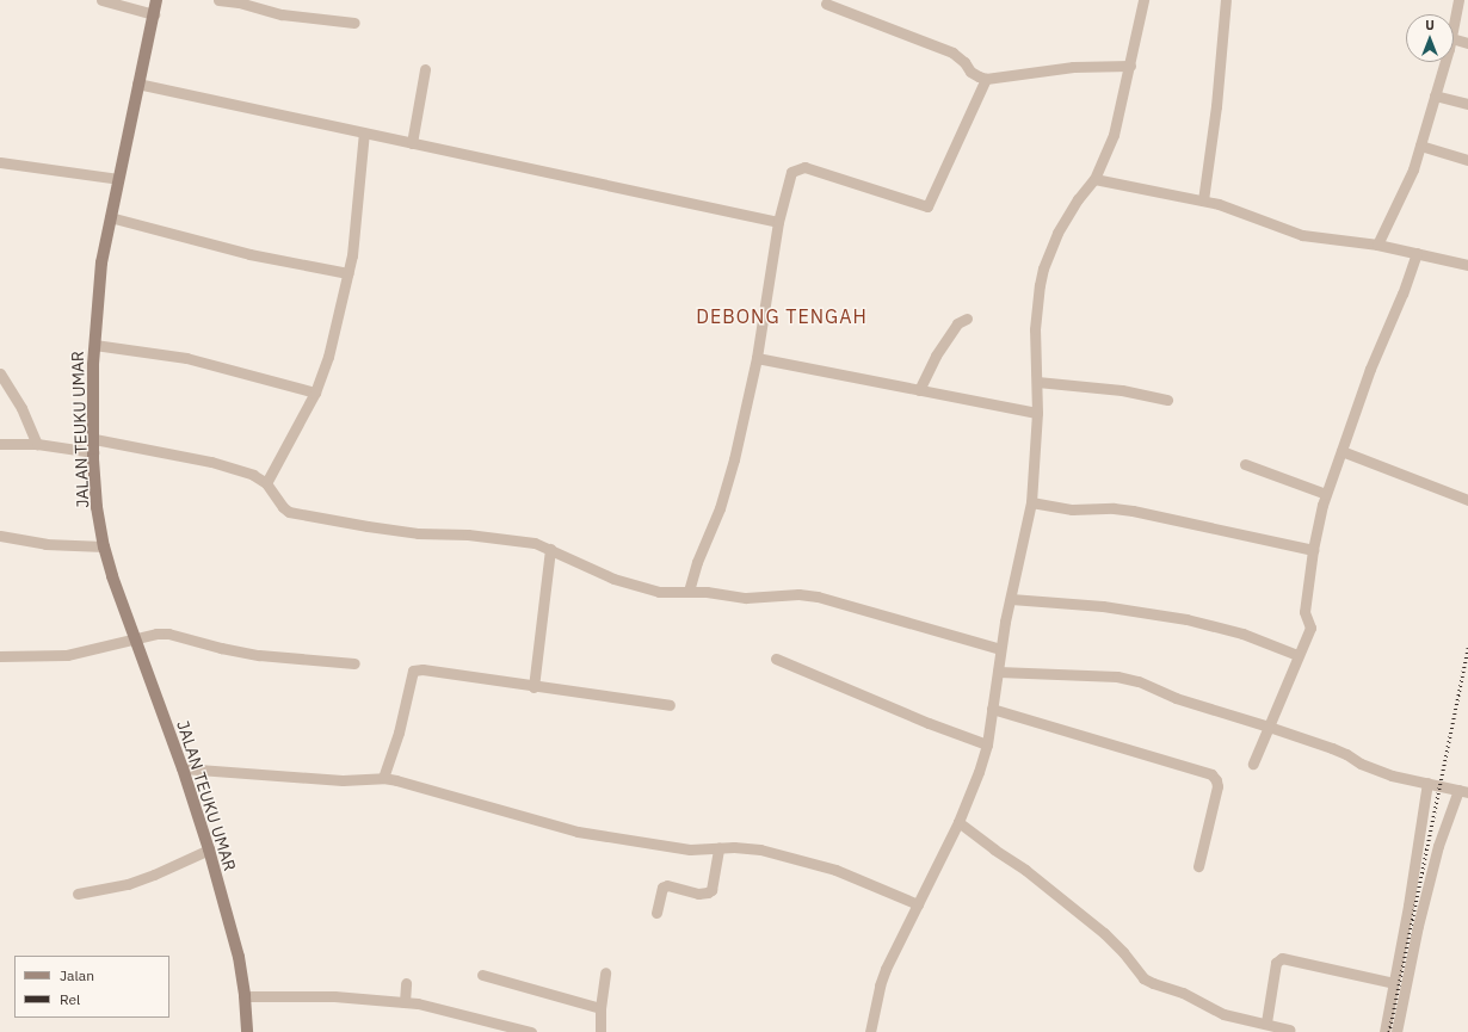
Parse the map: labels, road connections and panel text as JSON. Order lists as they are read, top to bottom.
{
  "streets": {
    "main road": ["JALAN TEUKU UMAR"]
  },
  "districts": ["DEBONG TENGAH"],
  "legend": ["Jalan", "Rel"],
  "north": "top"
}
